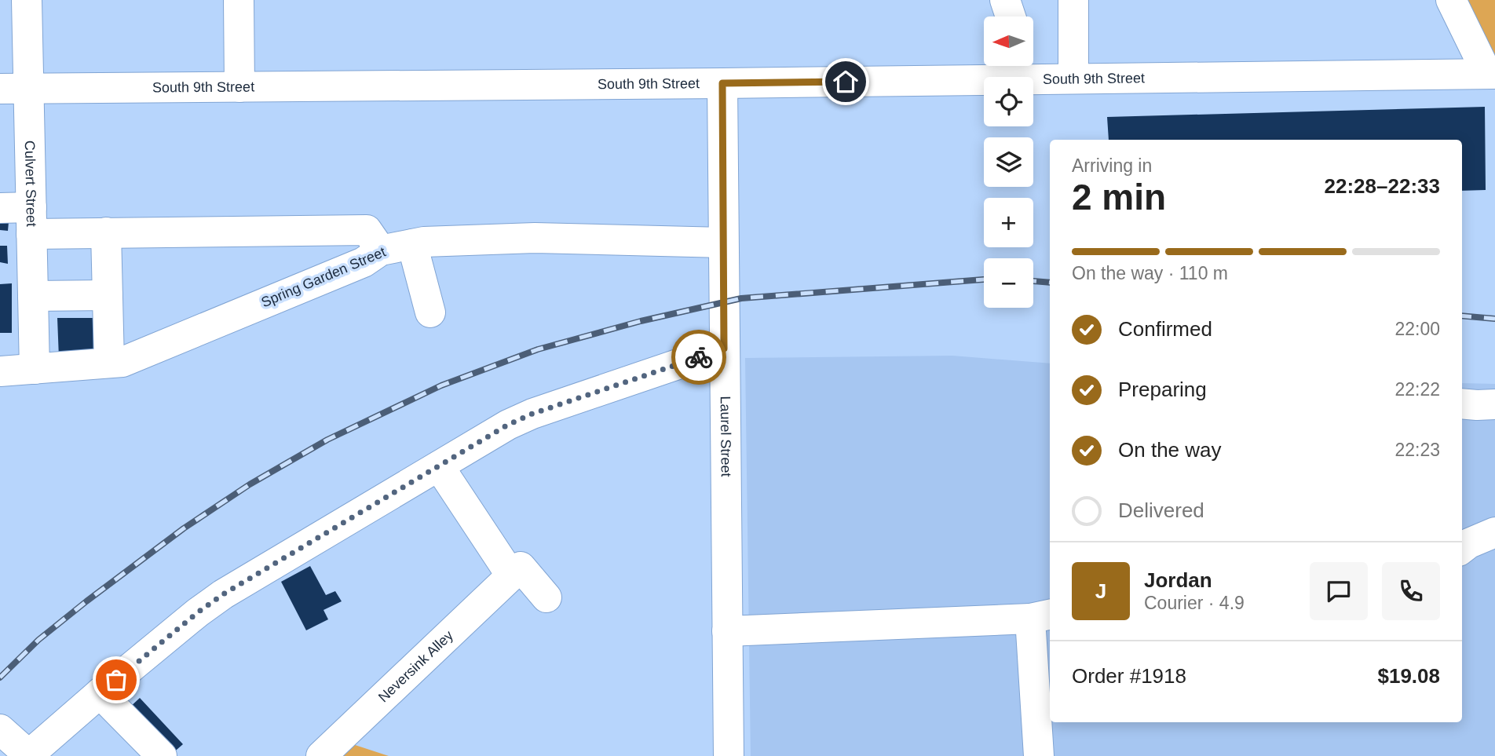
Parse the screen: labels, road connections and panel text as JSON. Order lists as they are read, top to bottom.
{
  "streets": {
    "street": [
      "South 9th Street",
      "Culvert Street",
      "Spring Garden Street",
      "Laurel Street",
      "Neversink Alley"
    ]
  },
  "crossings": [
    ["South 9th Street", "Culvert Street"],
    ["South 9th Street", "Laurel Street"],
    ["Culvert Street", "Spring Garden Street"],
    ["Spring Garden Street", "Laurel Street"]
  ],
  "north": "left",
  "page": {
    "map_buttons": ["+", "−"],
    "heading": ["2 min", "Arriving in", "22:28–22:33"],
    "panel": [
      "Jordan",
      "Courier · 4.9",
      "Order #1918",
      "$19.08"
    ],
    "bar": "On the way · 110 m",
    "list": [
      ["Confirmed", "22:00"],
      ["Preparing", "22:22"],
      ["On the way", "22:23"],
      "Delivered"
    ],
    "round": "J"
  }
}
